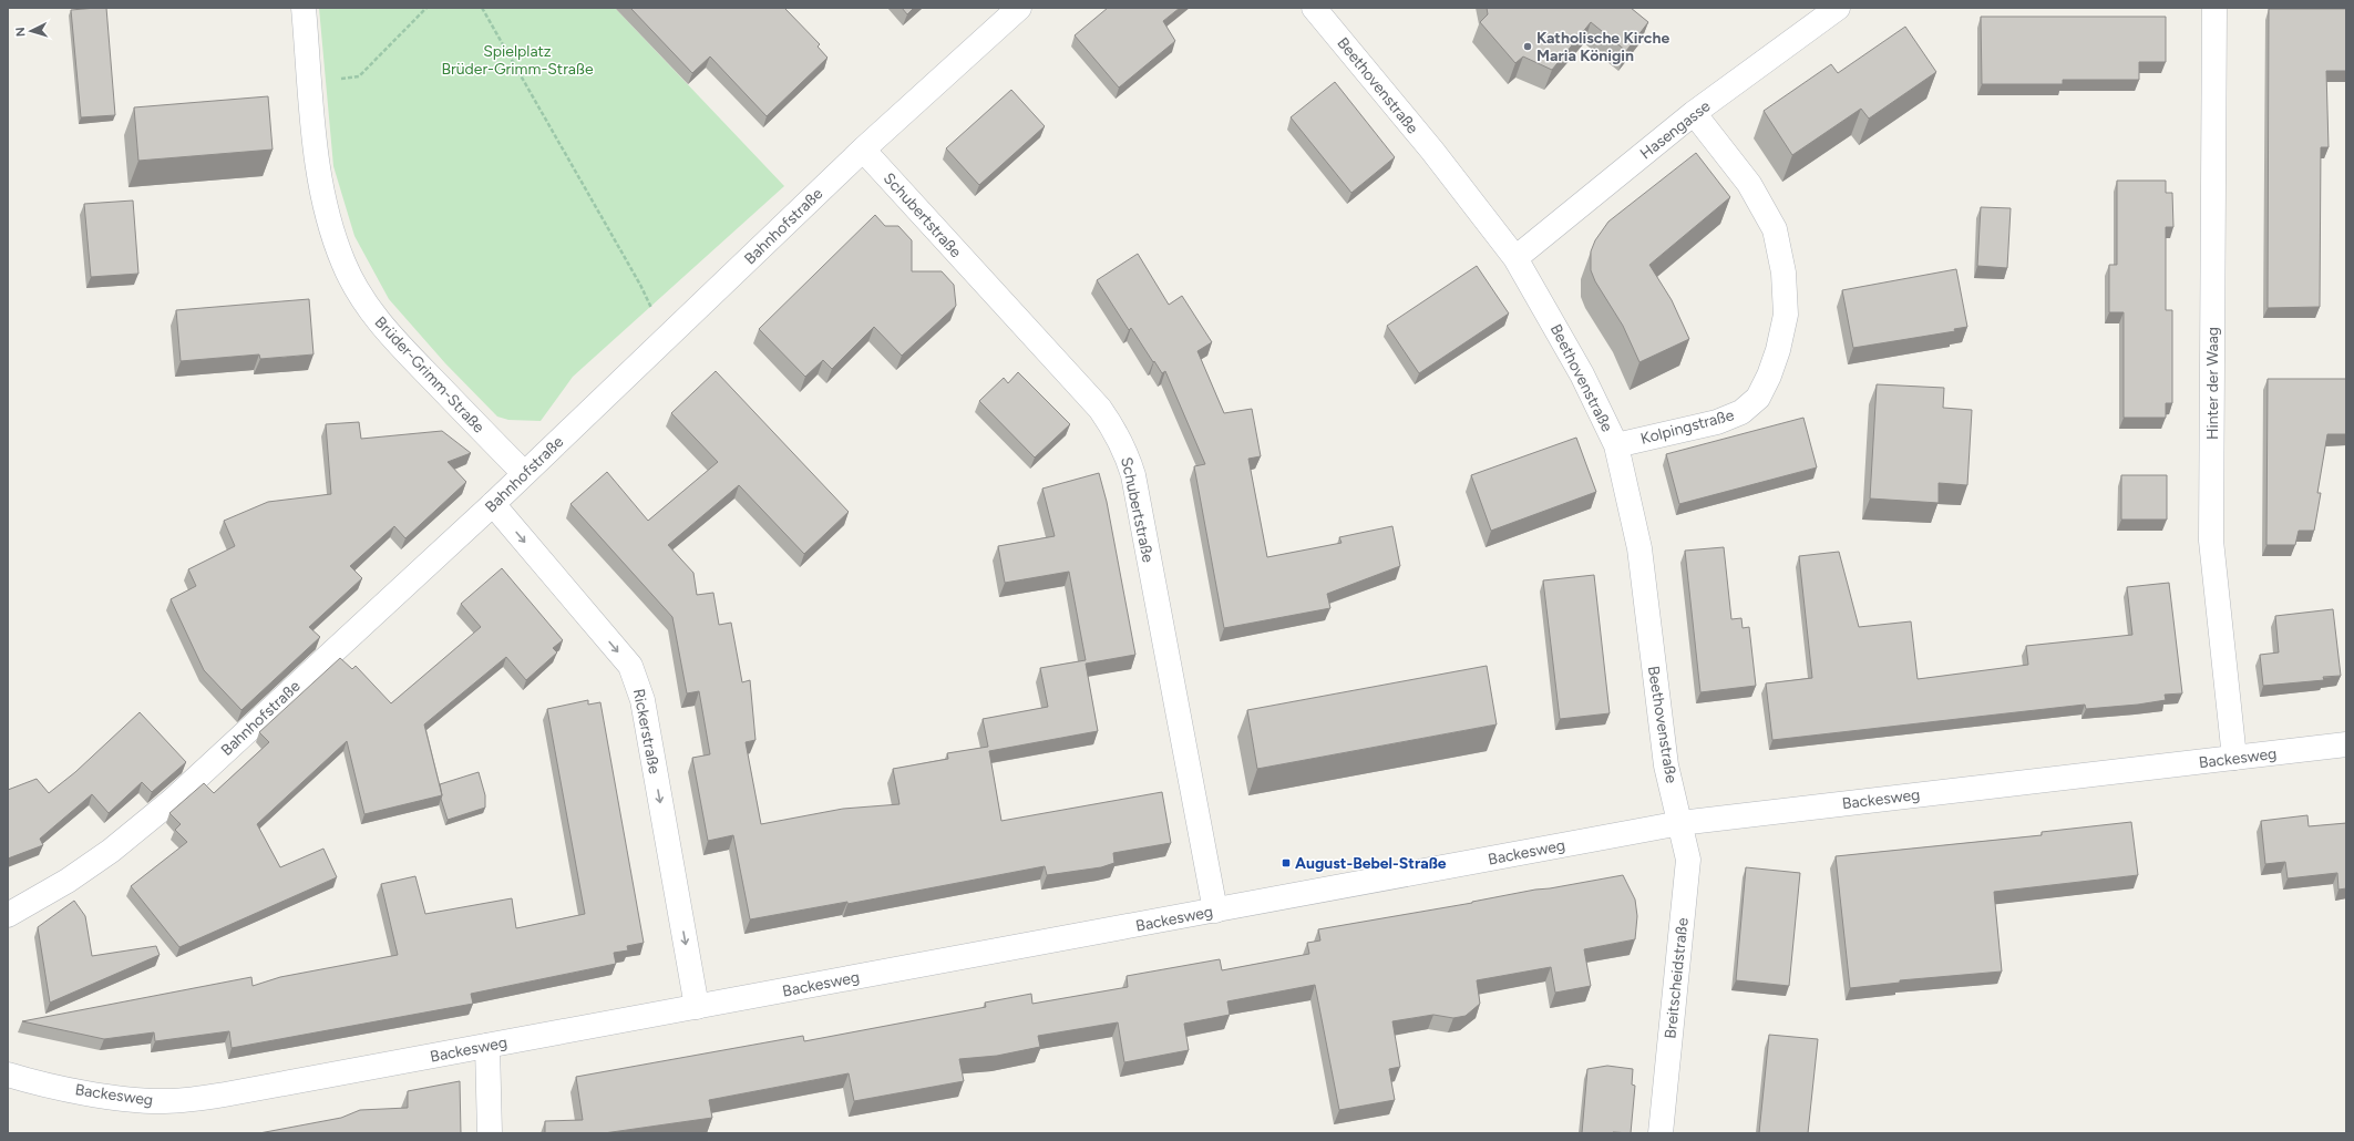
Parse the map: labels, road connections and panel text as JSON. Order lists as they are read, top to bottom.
{
  "streets": {
    "street": [
      "Beethovenstraße",
      "Hasengasse",
      "Schubertstraße",
      "Bahnhofstraße",
      "Brüder-Grimm-Straße",
      "Hinter der Waag",
      "Kolpingstraße",
      "Rickerstraße",
      "Backesweg",
      "Breitscheidstraße"
    ]
  },
  "crossings": [
    ["Beethovenstraße", "Hasengasse"],
    ["Beethovenstraße", "Kolpingstraße"],
    ["Beethovenstraße", "Backesweg"],
    ["Beethovenstraße", "Breitscheidstraße"],
    ["Hasengasse", "Kolpingstraße"],
    ["Schubertstraße", "Bahnhofstraße"],
    ["Schubertstraße", "Backesweg"],
    ["Bahnhofstraße", "Brüder-Grimm-Straße"],
    ["Bahnhofstraße", "Rickerstraße"],
    ["Hinter der Waag", "Backesweg"],
    ["Rickerstraße", "Backesweg"],
    ["Backesweg", "Breitscheidstraße"]
  ],
  "one_way": ["Rickerstraße"],
  "parks": ["Spielplatz Brüder-Grimm-Straße"],
  "places": {
    "other": ["Katholische Kirche Maria Königin"],
    "transit": ["August-Bebel-Straße"]
  },
  "north": "left"
}
